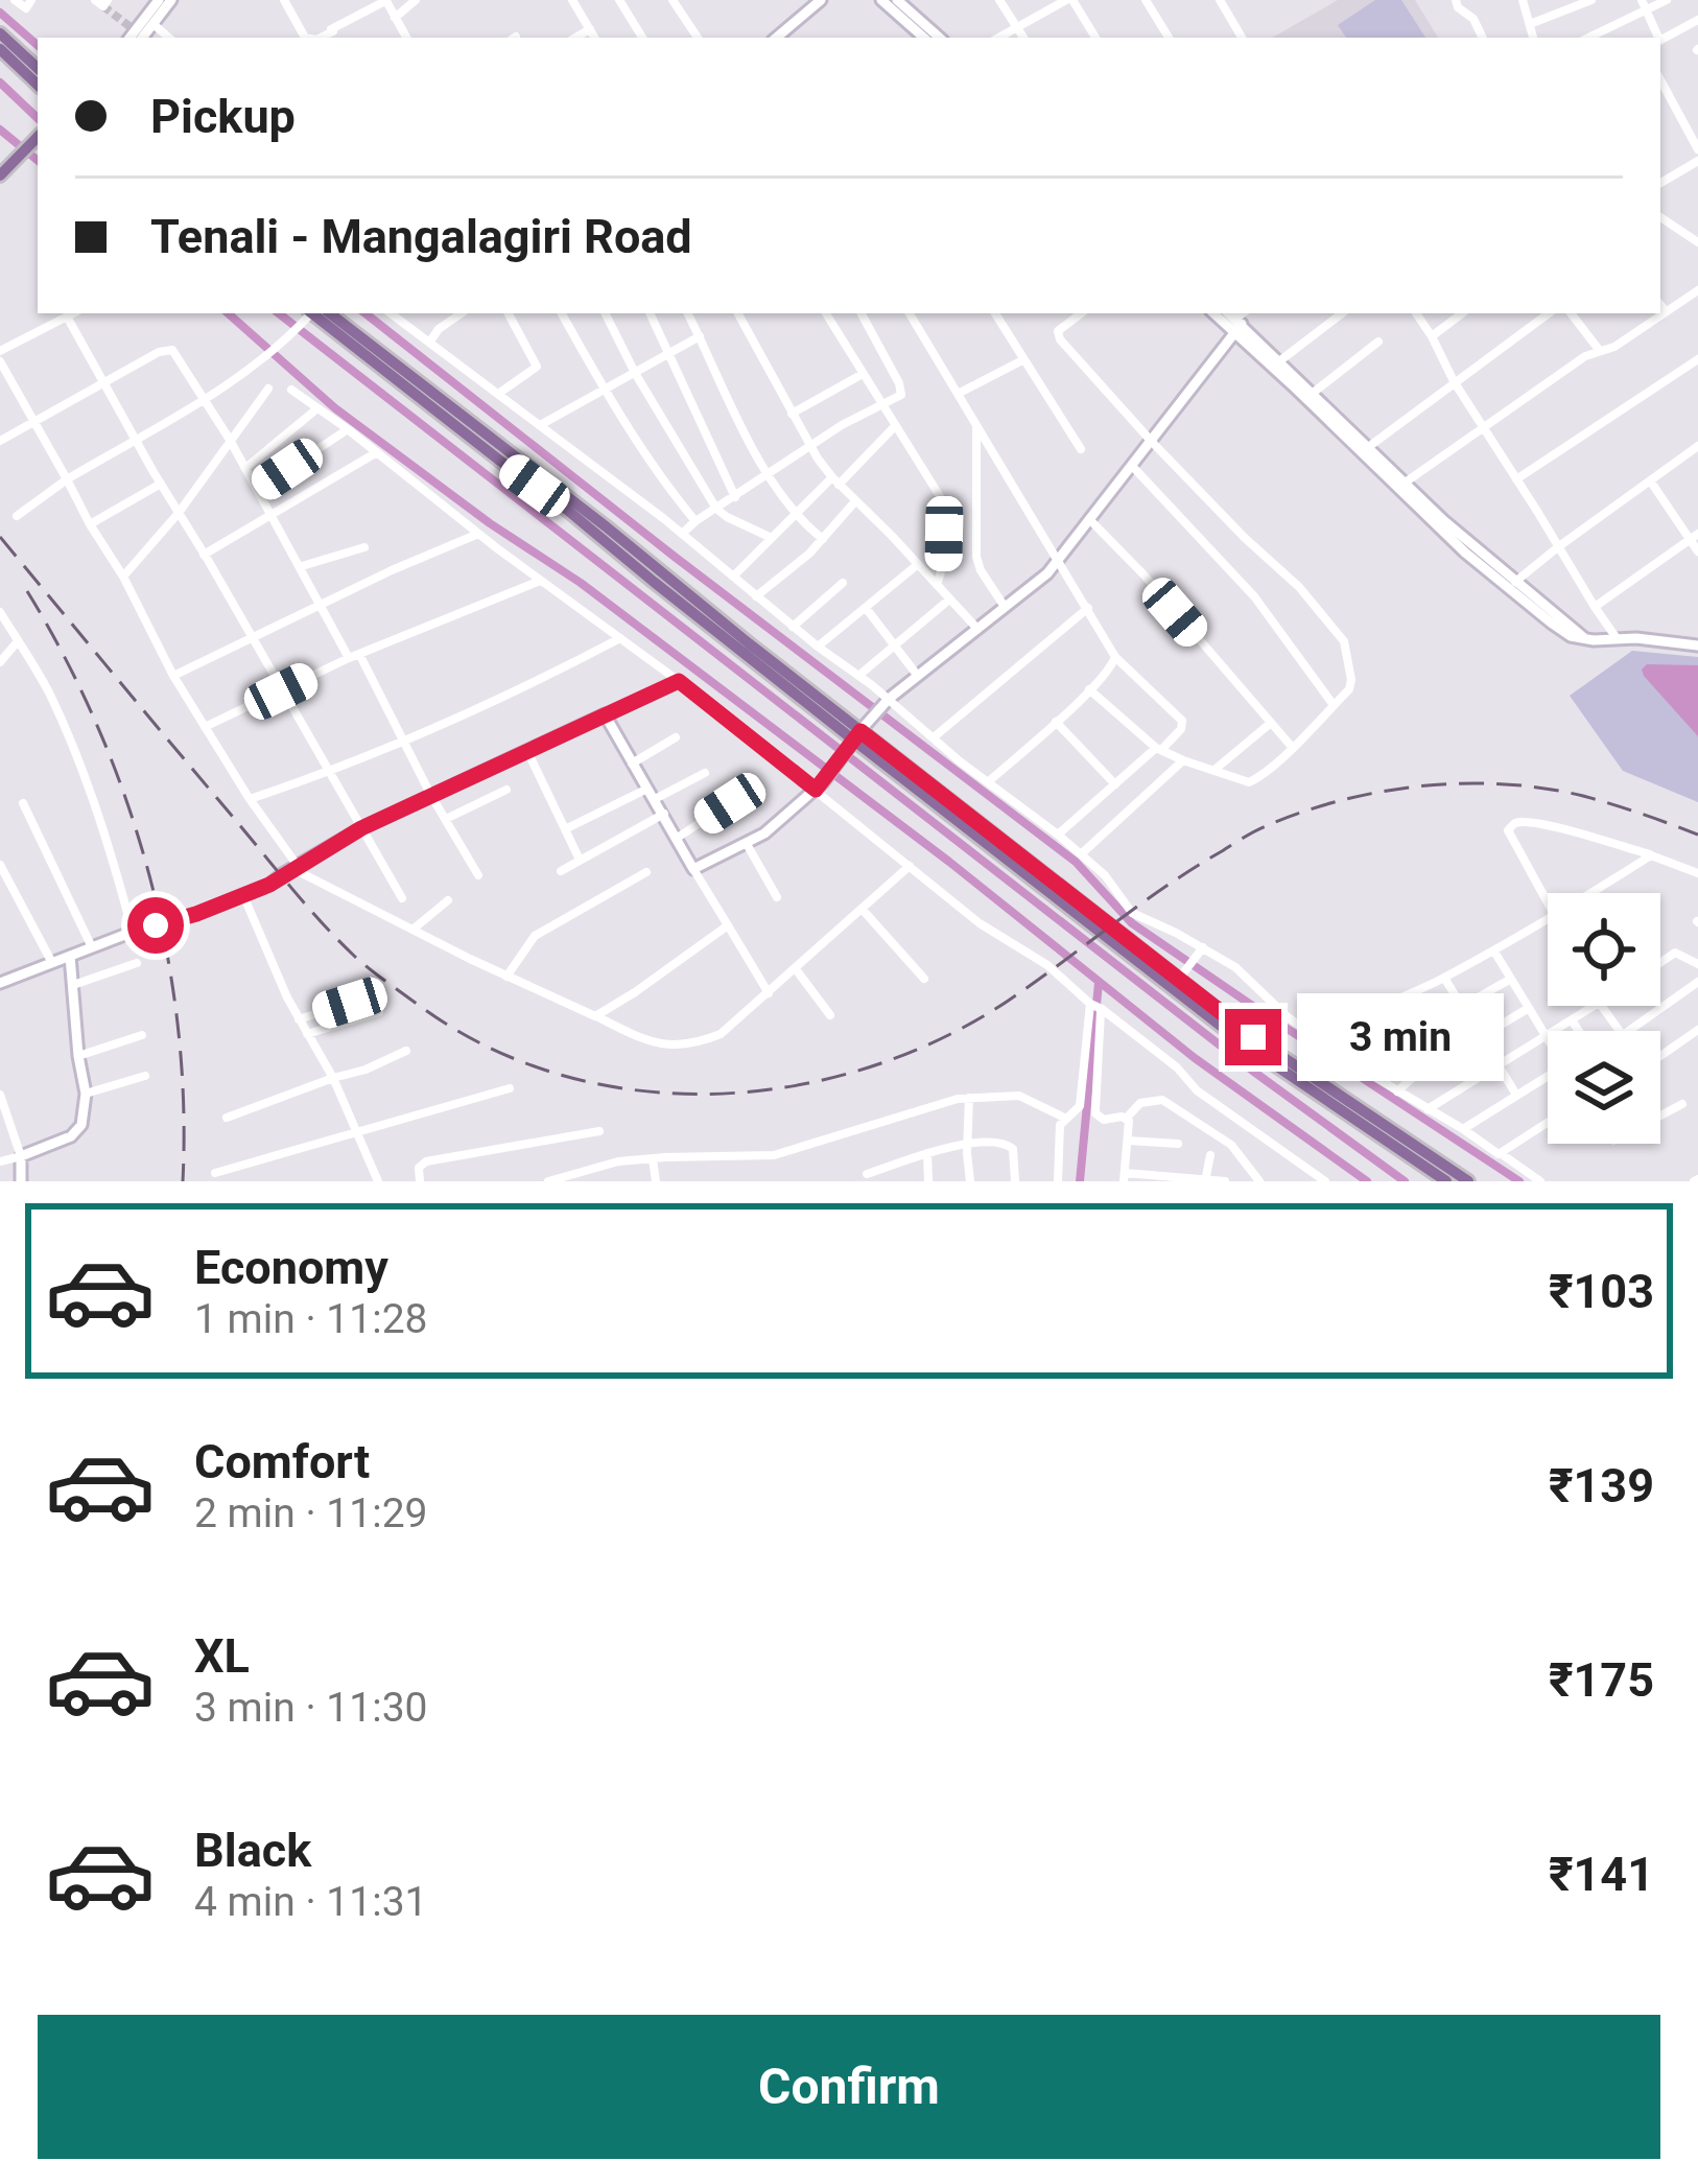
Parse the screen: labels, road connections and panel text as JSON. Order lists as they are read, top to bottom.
{
  "page": {
    "banner": ["Pickup", "Tenali - Mangalagiri Road"],
    "bubble": "3 min",
    "list": [
      {
        "name": "Economy",
        "note": "1 min · 11:28",
        "value": "₹103"
      },
      {
        "name": "Comfort",
        "note": "2 min · 11:29",
        "value": "₹139"
      },
      {
        "name": "XL",
        "note": "3 min · 11:30",
        "value": "₹175"
      },
      {
        "name": "Black",
        "note": "4 min · 11:31",
        "value": "₹141"
      }
    ],
    "buttons": "Confirm"
  }
}
